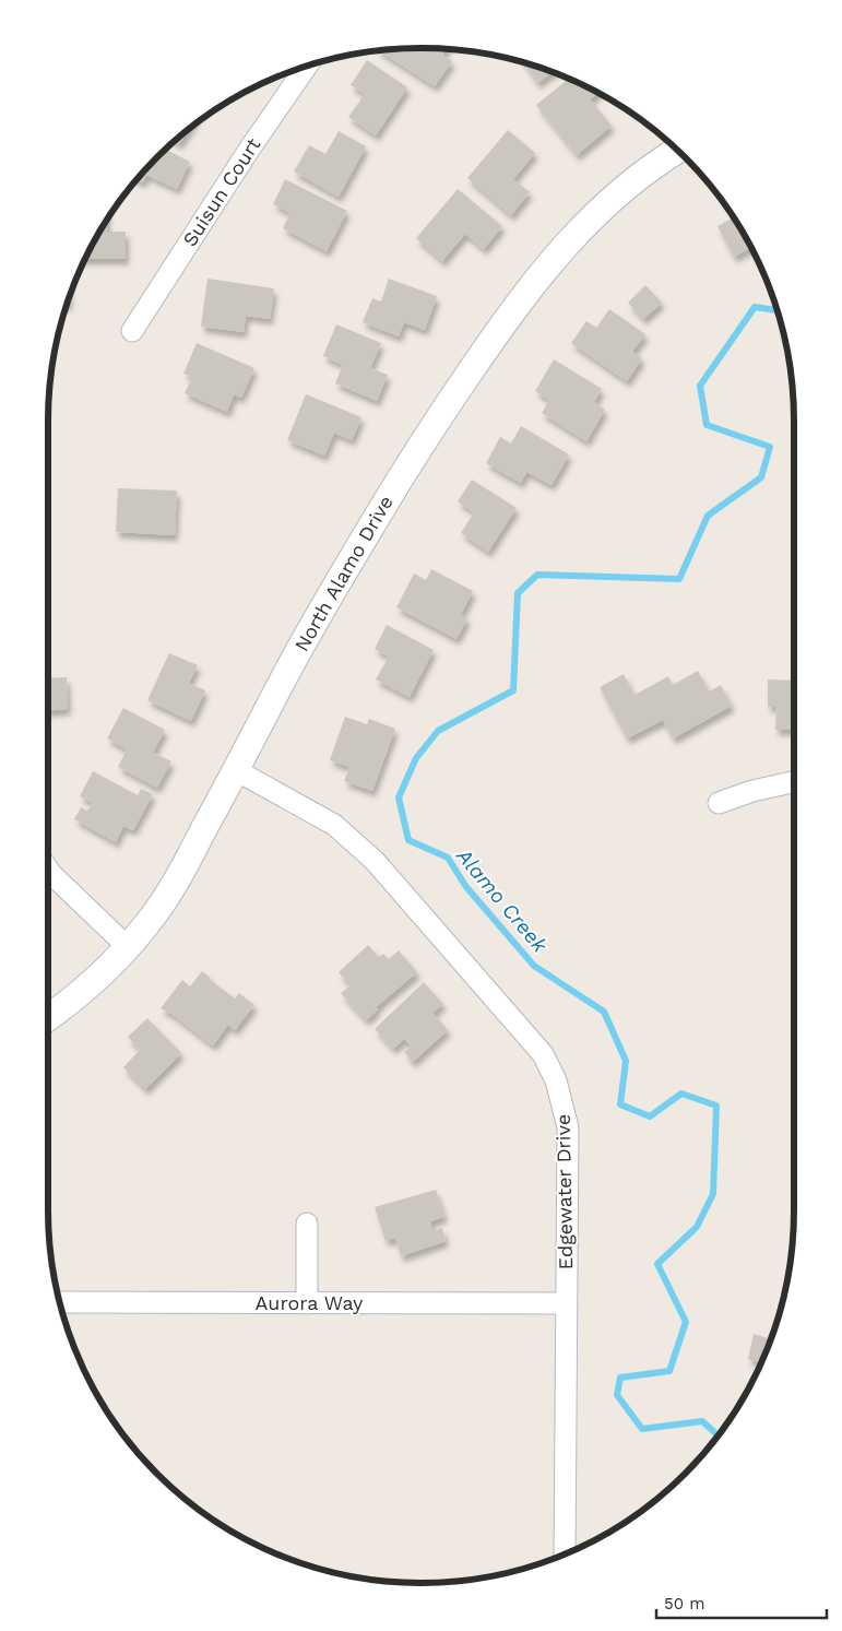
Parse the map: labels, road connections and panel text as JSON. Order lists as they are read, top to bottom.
{
  "streets": {
    "street": [
      "Suisun Court",
      "North Alamo Drive",
      "Edgewater Drive",
      "Aurora Way"
    ]
  },
  "crossings": [
    ["North Alamo Drive", "Edgewater Drive"],
    ["Edgewater Drive", "Aurora Way"]
  ],
  "water": ["Alamo Creek"],
  "scale_bar": "50 m"
}
